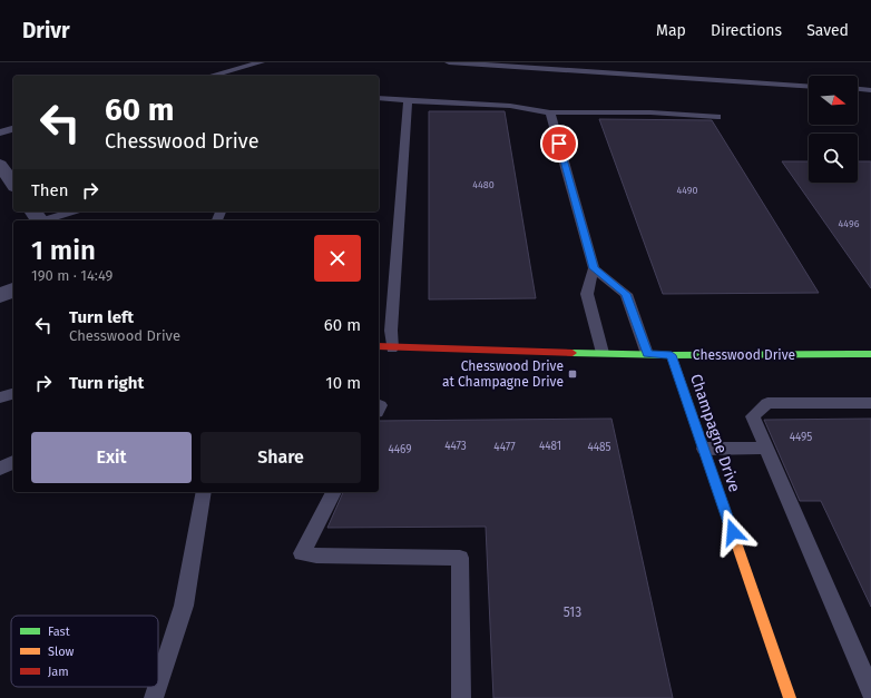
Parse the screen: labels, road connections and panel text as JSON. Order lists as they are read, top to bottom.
{
  "streets": {
    "street": ["Chesswood Drive", "Champagne Drive"]
  },
  "crossings": [
    ["Chesswood Drive", "Champagne Drive"]
  ],
  "places": {
    "transit": ["Chesswood Drive at Champagne Drive"]
  },
  "house_numbers": [
    "4480",
    "4490",
    "4496",
    "4495",
    "4473",
    "4481",
    "4477",
    "4485",
    "4469",
    "513"
  ],
  "legend": ["Fast", "Slow", "Jam"],
  "north": "right",
  "page": {
    "header": "Drivr",
    "nav": ["Map", "Directions", "Saved"],
    "turn": ["60 m", "Chesswood Drive"],
    "then": "Then",
    "heading": ["1 min", "190 m · 14:49"],
    "list": [
      {
        "name": "Turn left",
        "note": "Chesswood Drive",
        "value": "60 m"
      },
      {
        "name": "Turn right",
        "value": "10 m"
      }
    ],
    "buttons": ["Exit", "Share"]
  }
}
